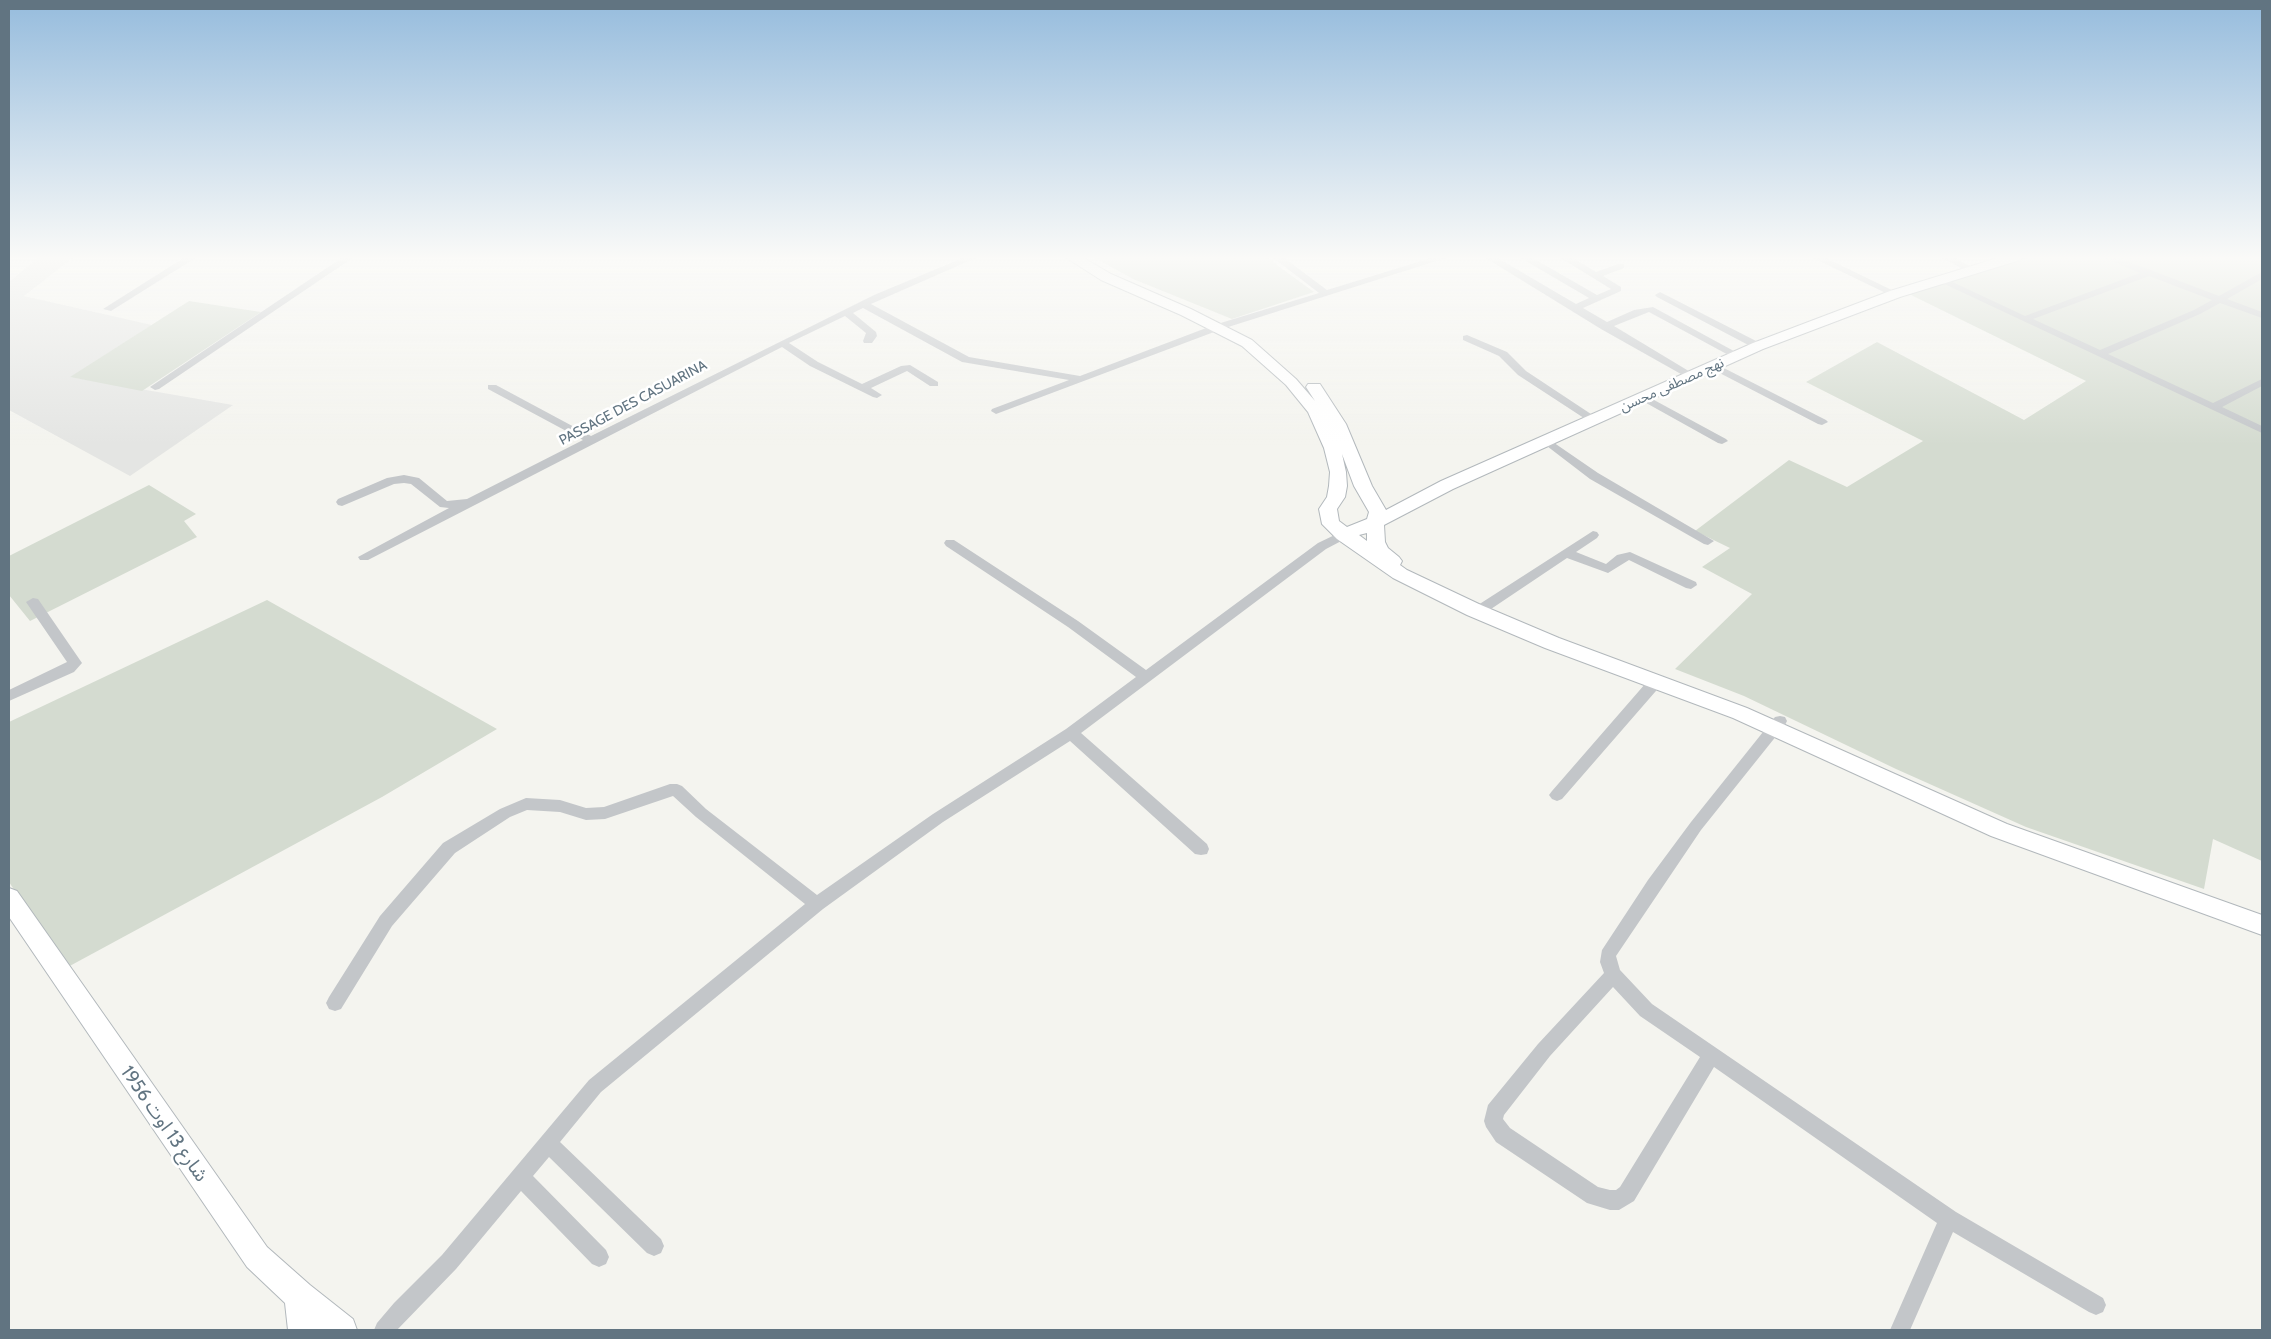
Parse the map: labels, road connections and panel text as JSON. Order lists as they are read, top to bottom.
{
  "streets": {
    "main road": ["نهج مصطفى محسن", "شارع 13 اوت 1956"],
    "street": ["PASSAGE DES CASUARINA"]
  }
}
